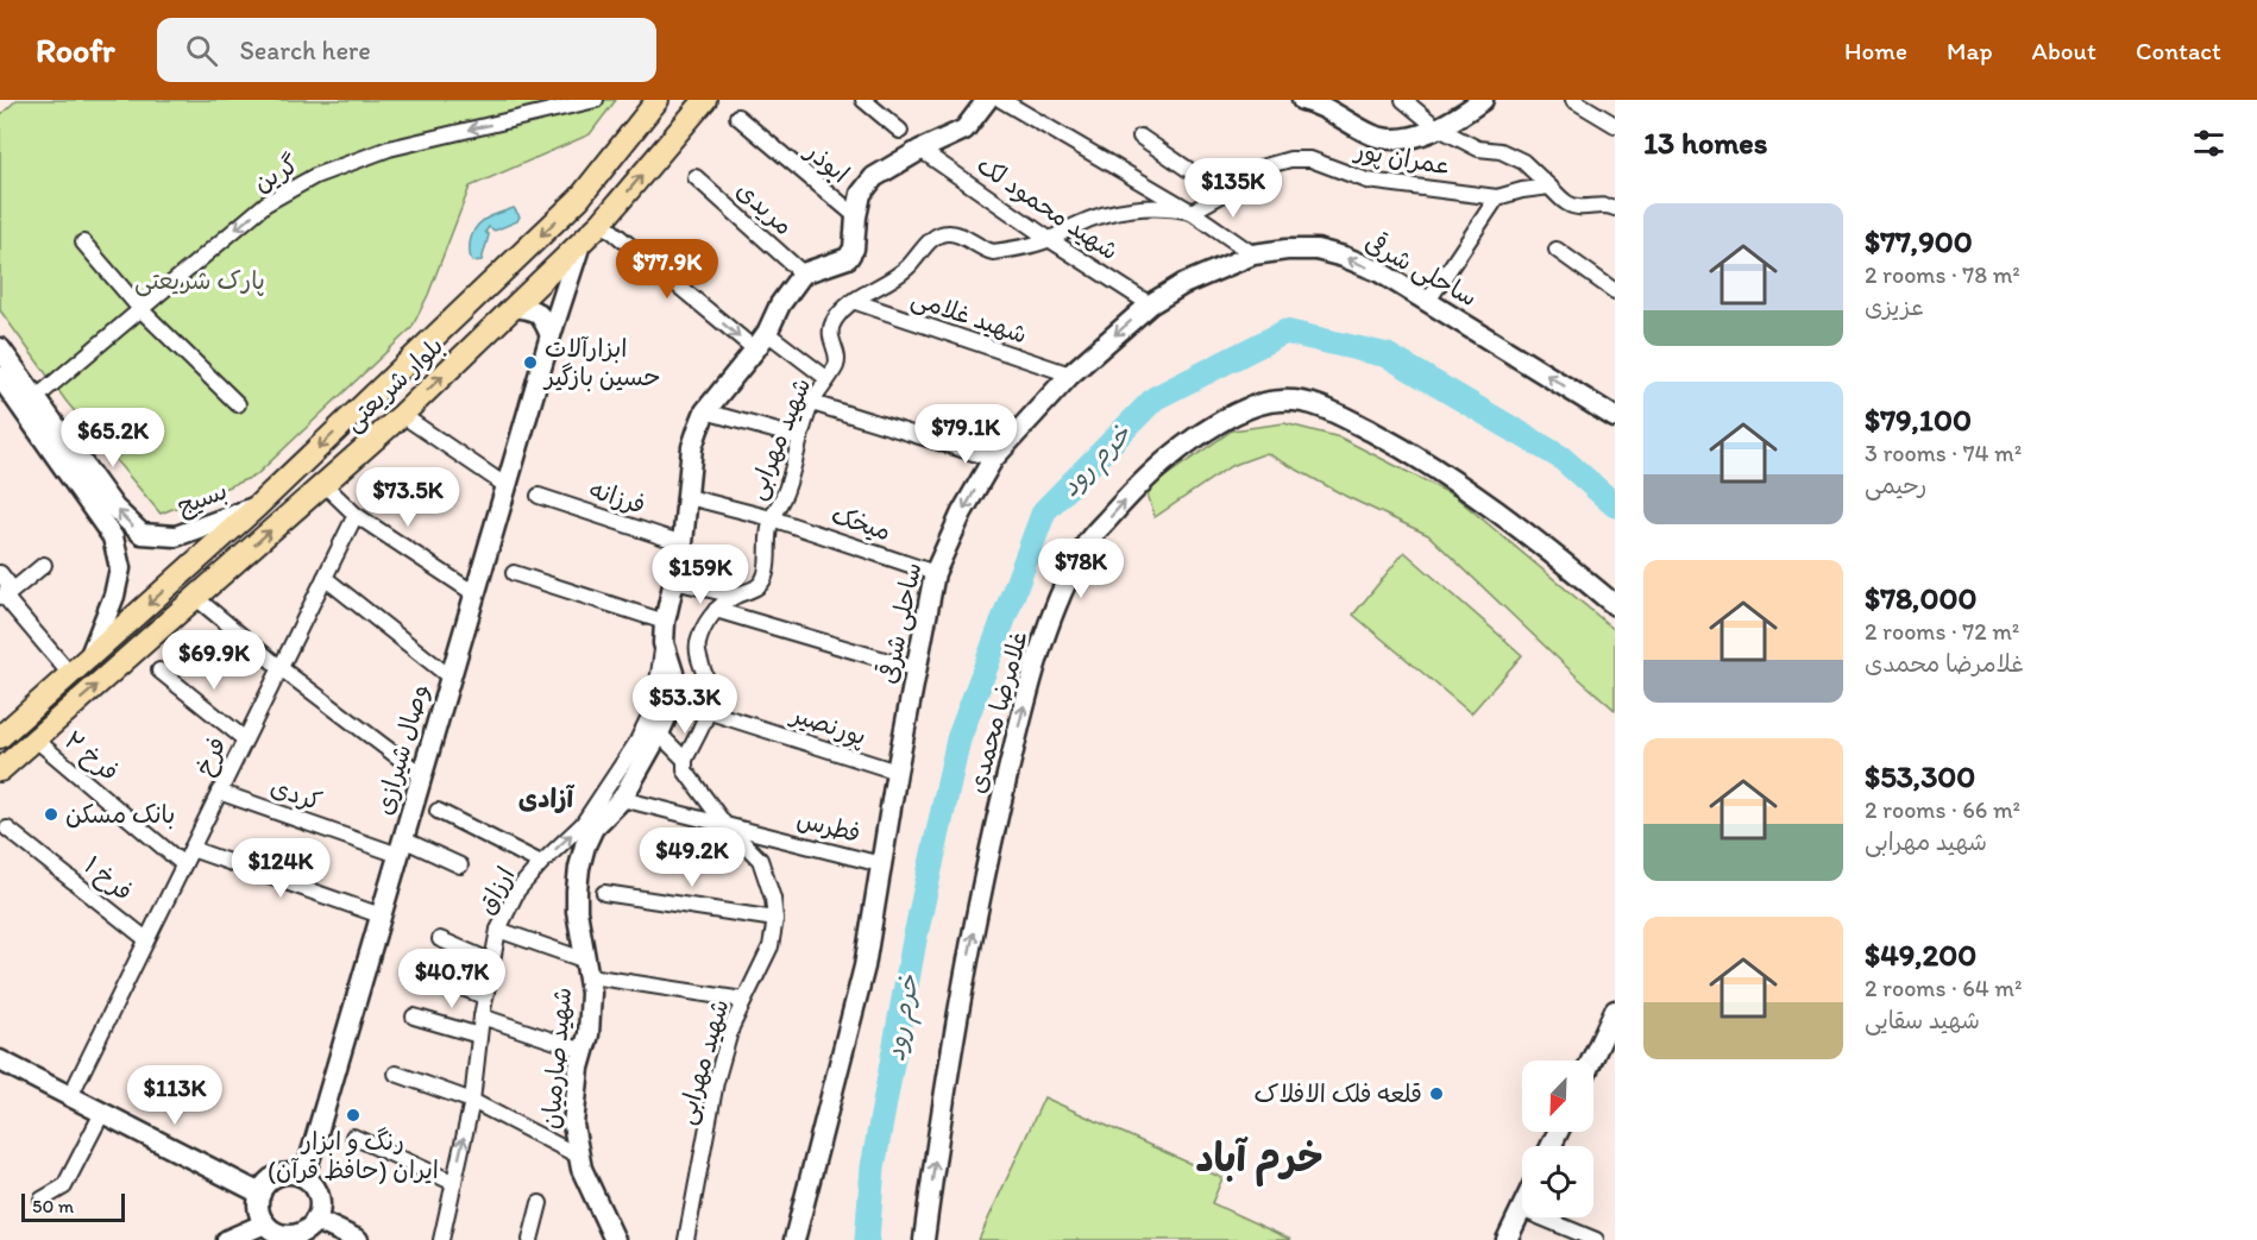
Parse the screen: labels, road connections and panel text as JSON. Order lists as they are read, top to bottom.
{
  "streets": {
    "main road": [
      "ساحلی شرقی",
      "بلوار شریعتی",
      "بسیج",
      "غلامرضا محمدی",
      "وصال شیرازی",
      "شهید صارمیان"
    ],
    "street": [
      "عمران پور",
      "ابوذر",
      "گرین",
      "مریدی",
      "شهید محمود لک",
      "شهید غلامی",
      "شهید مهرابی",
      "فرزانه",
      "میخک",
      "پورنصیر",
      "فرخ ۲",
      "فرخ",
      "کردی",
      "فطرس",
      "فرخ ۱",
      "ارزاق"
    ]
  },
  "crossings": [
    ["عمران پور", "شهید مهرابی"],
    ["گرین", "بسیج"],
    ["مریدی", "شهید صارمیان"],
    ["شهید محمود لک", "ساحلی شرقی"],
    ["شهید محمود لک", "شهید مهرابی"],
    ["ساحلی شرقی", "شهید غلامی"],
    ["ساحلی شرقی", "میخک"],
    ["ساحلی شرقی", "پورنصیر"],
    ["ساحلی شرقی", "فطرس"],
    ["شهید غلامی", "شهید مهرابی"],
    ["بلوار شریعتی", "بسیج"],
    ["بلوار شریعتی", "وصال شیرازی"],
    ["بلوار شریعتی", "فرخ ۲"],
    ["شهید مهرابی", "میخک"],
    ["شهید مهرابی", "پورنصیر"],
    ["شهید مهرابی", "فطرس"],
    ["شهید مهرابی", "شهید صارمیان"],
    ["فرزانه", "شهید صارمیان"],
    ["میخک", "شهید صارمیان"],
    ["وصال شیرازی", "کردی"],
    ["فرخ ۲", "فرخ"],
    ["فرخ", "کردی"],
    ["فرخ", "فرخ ۱"],
    ["فطرس", "شهید صارمیان"],
    ["ارزاق", "شهید صارمیان"]
  ],
  "one_way": ["گرین", "بسیج", "ارزاق"],
  "districts": ["آزادی", "خرم آباد"],
  "water": ["خرم رود"],
  "parks": ["پارک شریعتی"],
  "places": [
    "ابزارآلات حسین بازگیر",
    "بانک مسکن",
    "قلعه فلک الافلاک",
    "رنگ و ابزار ایران (حافظ قرآن)"
  ],
  "scale_bar": "50 m",
  "north": "bottom left",
  "page": {
    "header": "Roofr",
    "search": "Search here",
    "nav": [
      "Home",
      "Map",
      "About",
      "Contact"
    ],
    "heading": "13 homes",
    "price": [
      "$135K",
      "$77.9K",
      "$79.1K",
      "$65.2K",
      "$73.5K",
      "$78K",
      "$159K",
      "$69.9K",
      "$53.3K",
      "$49.2K",
      "$124K",
      "$40.7K",
      "$113K"
    ],
    "list": [
      {
        "name": "$77,900",
        "note": "2 rooms · 78 m² · عزیزی"
      },
      {
        "name": "$79,100",
        "note": "3 rooms · 74 m² · رحیمی"
      },
      {
        "name": "$78,000",
        "note": "2 rooms · 72 m² · غلامرضا محمدی"
      },
      {
        "name": "$53,300",
        "note": "2 rooms · 66 m² · شهید مهرابی"
      },
      {
        "name": "$49,200",
        "note": "2 rooms · 64 m² · شهید سقایی"
      }
    ],
    "scale": "50 m"
  }
}
